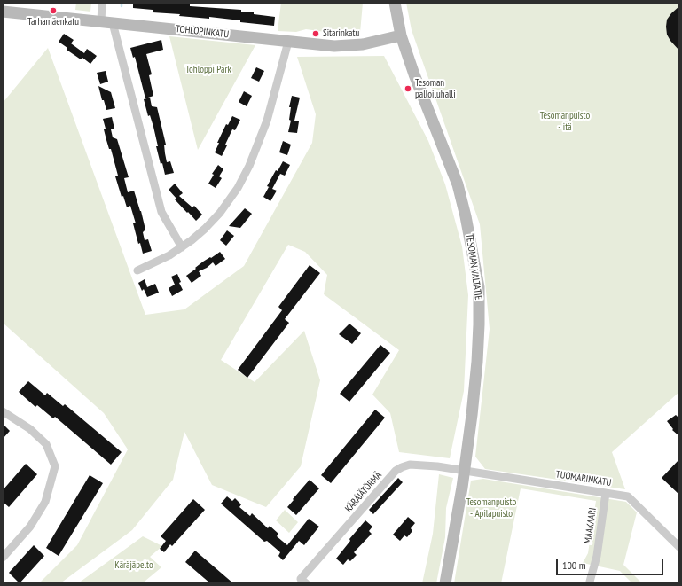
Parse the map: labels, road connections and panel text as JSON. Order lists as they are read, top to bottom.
{
  "streets": {
    "main road": ["TOHLOPINKATU", "TESOMAN VALTATIE"],
    "street": ["TUOMARINKATU", "KÄRÄJÄTÖRMÄ", "MAAKAARI"]
  },
  "crossings": [
    ["TOHLOPINKATU", "TESOMAN VALTATIE"],
    ["TESOMAN VALTATIE", "TUOMARINKATU"],
    ["TESOMAN VALTATIE", "KÄRÄJÄTÖRMÄ"],
    ["TUOMARINKATU", "KÄRÄJÄTÖRMÄ"],
    ["TUOMARINKATU", "MAAKAARI"]
  ],
  "parks": [
    "Tohloppi Park",
    "Tesomanpuisto - itä",
    "Tesomanpuisto - Apilapuisto",
    "Käräjäpelto"
  ],
  "places": ["Tarhamäenkatu", "Sitarinkatu", "Tesoman palloiluhalli"],
  "scale_bar": "100 m"
}
